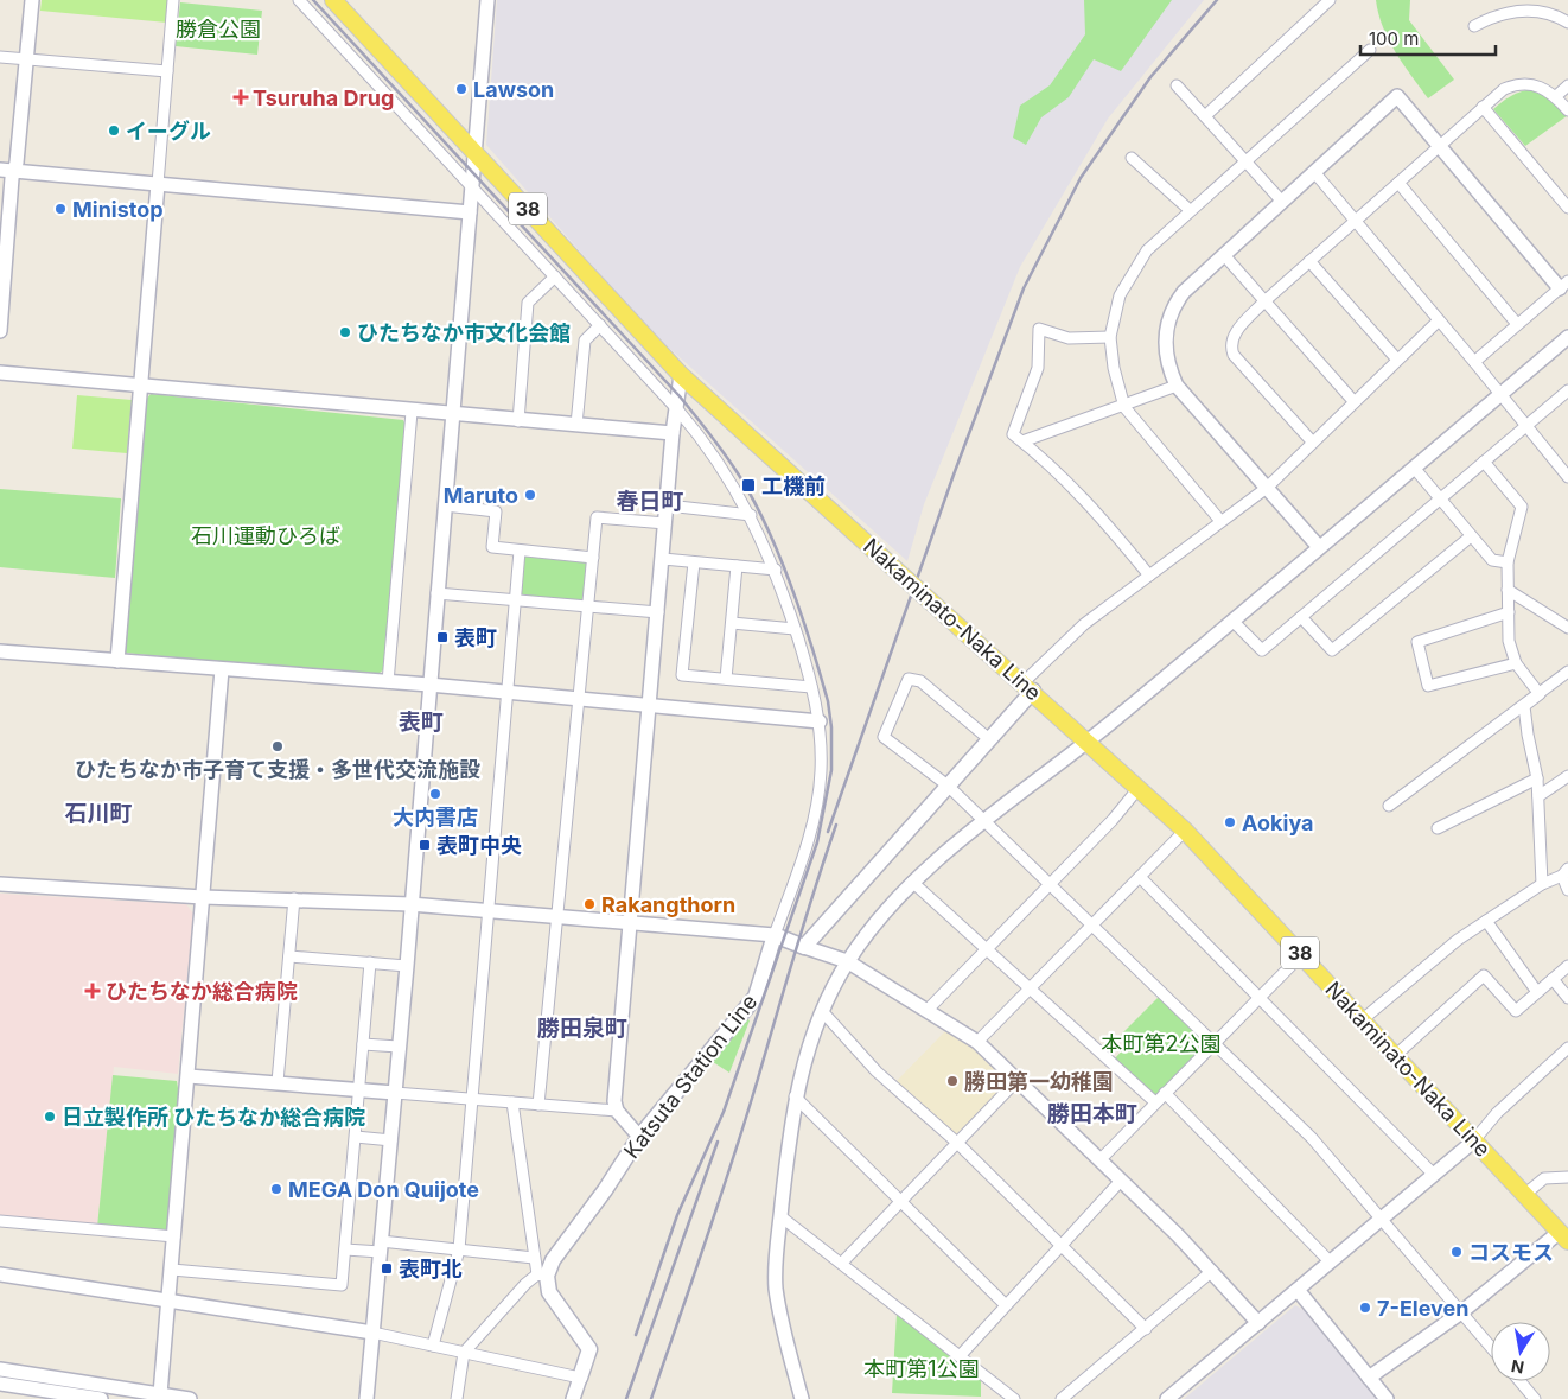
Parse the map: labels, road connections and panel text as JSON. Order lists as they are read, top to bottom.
{
  "streets": {
    "main road": ["38", "Nakaminato-Naka Line", "Katsuta Station Line"]
  },
  "districts": [
    "春日町",
    "表町",
    "石川町",
    "勝田泉町",
    "勝田本町"
  ],
  "parks": [
    "勝倉公園",
    "石川運動ひろば",
    "本町第2公園",
    "本町第1公園"
  ],
  "places": {
    "other": [
      "Lawson",
      "イーグル",
      "Ministop",
      "ひたちなか市文化会館",
      "Maruto",
      "ひたちなか市子育て支援・多世代交流施設",
      "大内書店",
      "Aokiya",
      "Rakangthorn",
      "勝田第一幼稚園",
      "日立製作所 ひたちなか総合病院",
      "MEGA Don Quijote",
      "コスモス",
      "7-Eleven"
    ],
    "health": ["Tsuruha Drug", "ひたちなか総合病院"],
    "transit": [
      "工機前",
      "表町",
      "表町中央",
      "表町北"
    ]
  },
  "scale_bar": "100 m",
  "north": "bottom"
}
